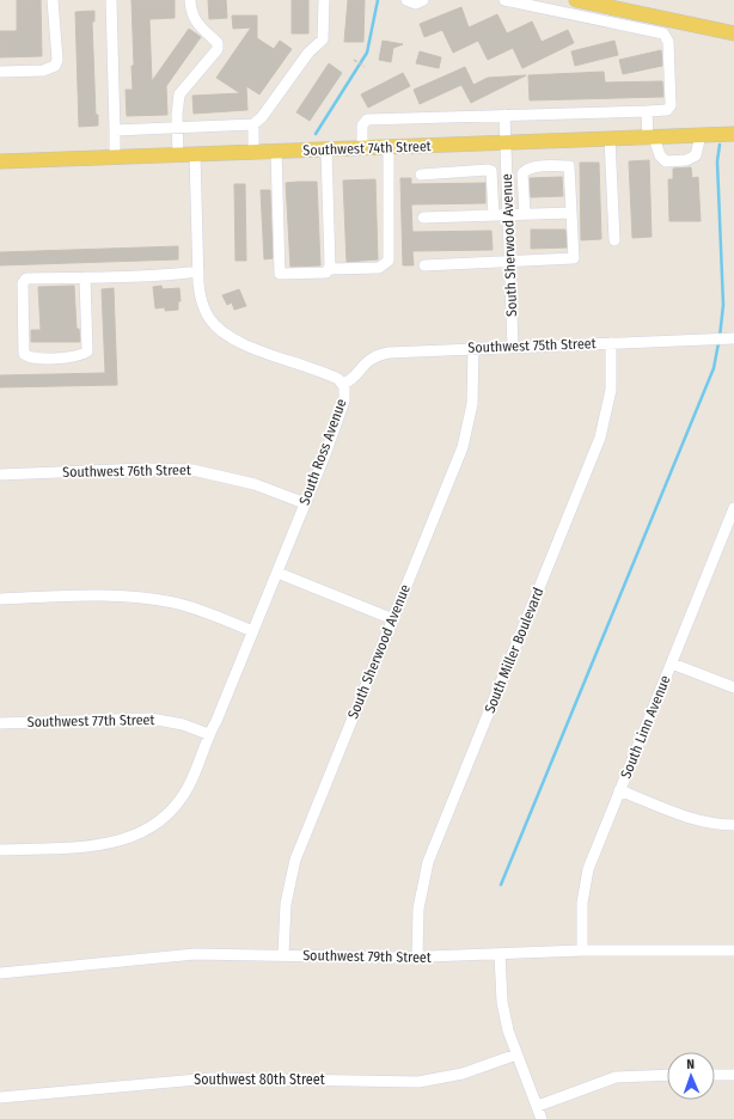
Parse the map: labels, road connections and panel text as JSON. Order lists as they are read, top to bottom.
{
  "streets": {
    "main road": ["Southwest 74th Street"],
    "street": [
      "South Sherwood Avenue",
      "Southwest 75th Street",
      "South Ross Avenue",
      "Southwest 76th Street",
      "South Miller Boulevard",
      "Southwest 77th Street",
      "South Linn Avenue",
      "Southwest 79th Street",
      "Southwest 80th Street"
    ]
  },
  "crossings": [
    ["Southwest 74th Street", "South Sherwood Avenue"],
    ["Southwest 74th Street", "South Ross Avenue"],
    ["South Sherwood Avenue", "Southwest 75th Street"],
    ["South Sherwood Avenue", "Southwest 79th Street"],
    ["Southwest 75th Street", "South Ross Avenue"],
    ["Southwest 75th Street", "South Miller Boulevard"],
    ["South Ross Avenue", "Southwest 76th Street"],
    ["South Ross Avenue", "Southwest 77th Street"],
    ["South Miller Boulevard", "Southwest 79th Street"],
    ["South Linn Avenue", "Southwest 79th Street"]
  ],
  "north": "top"
}
